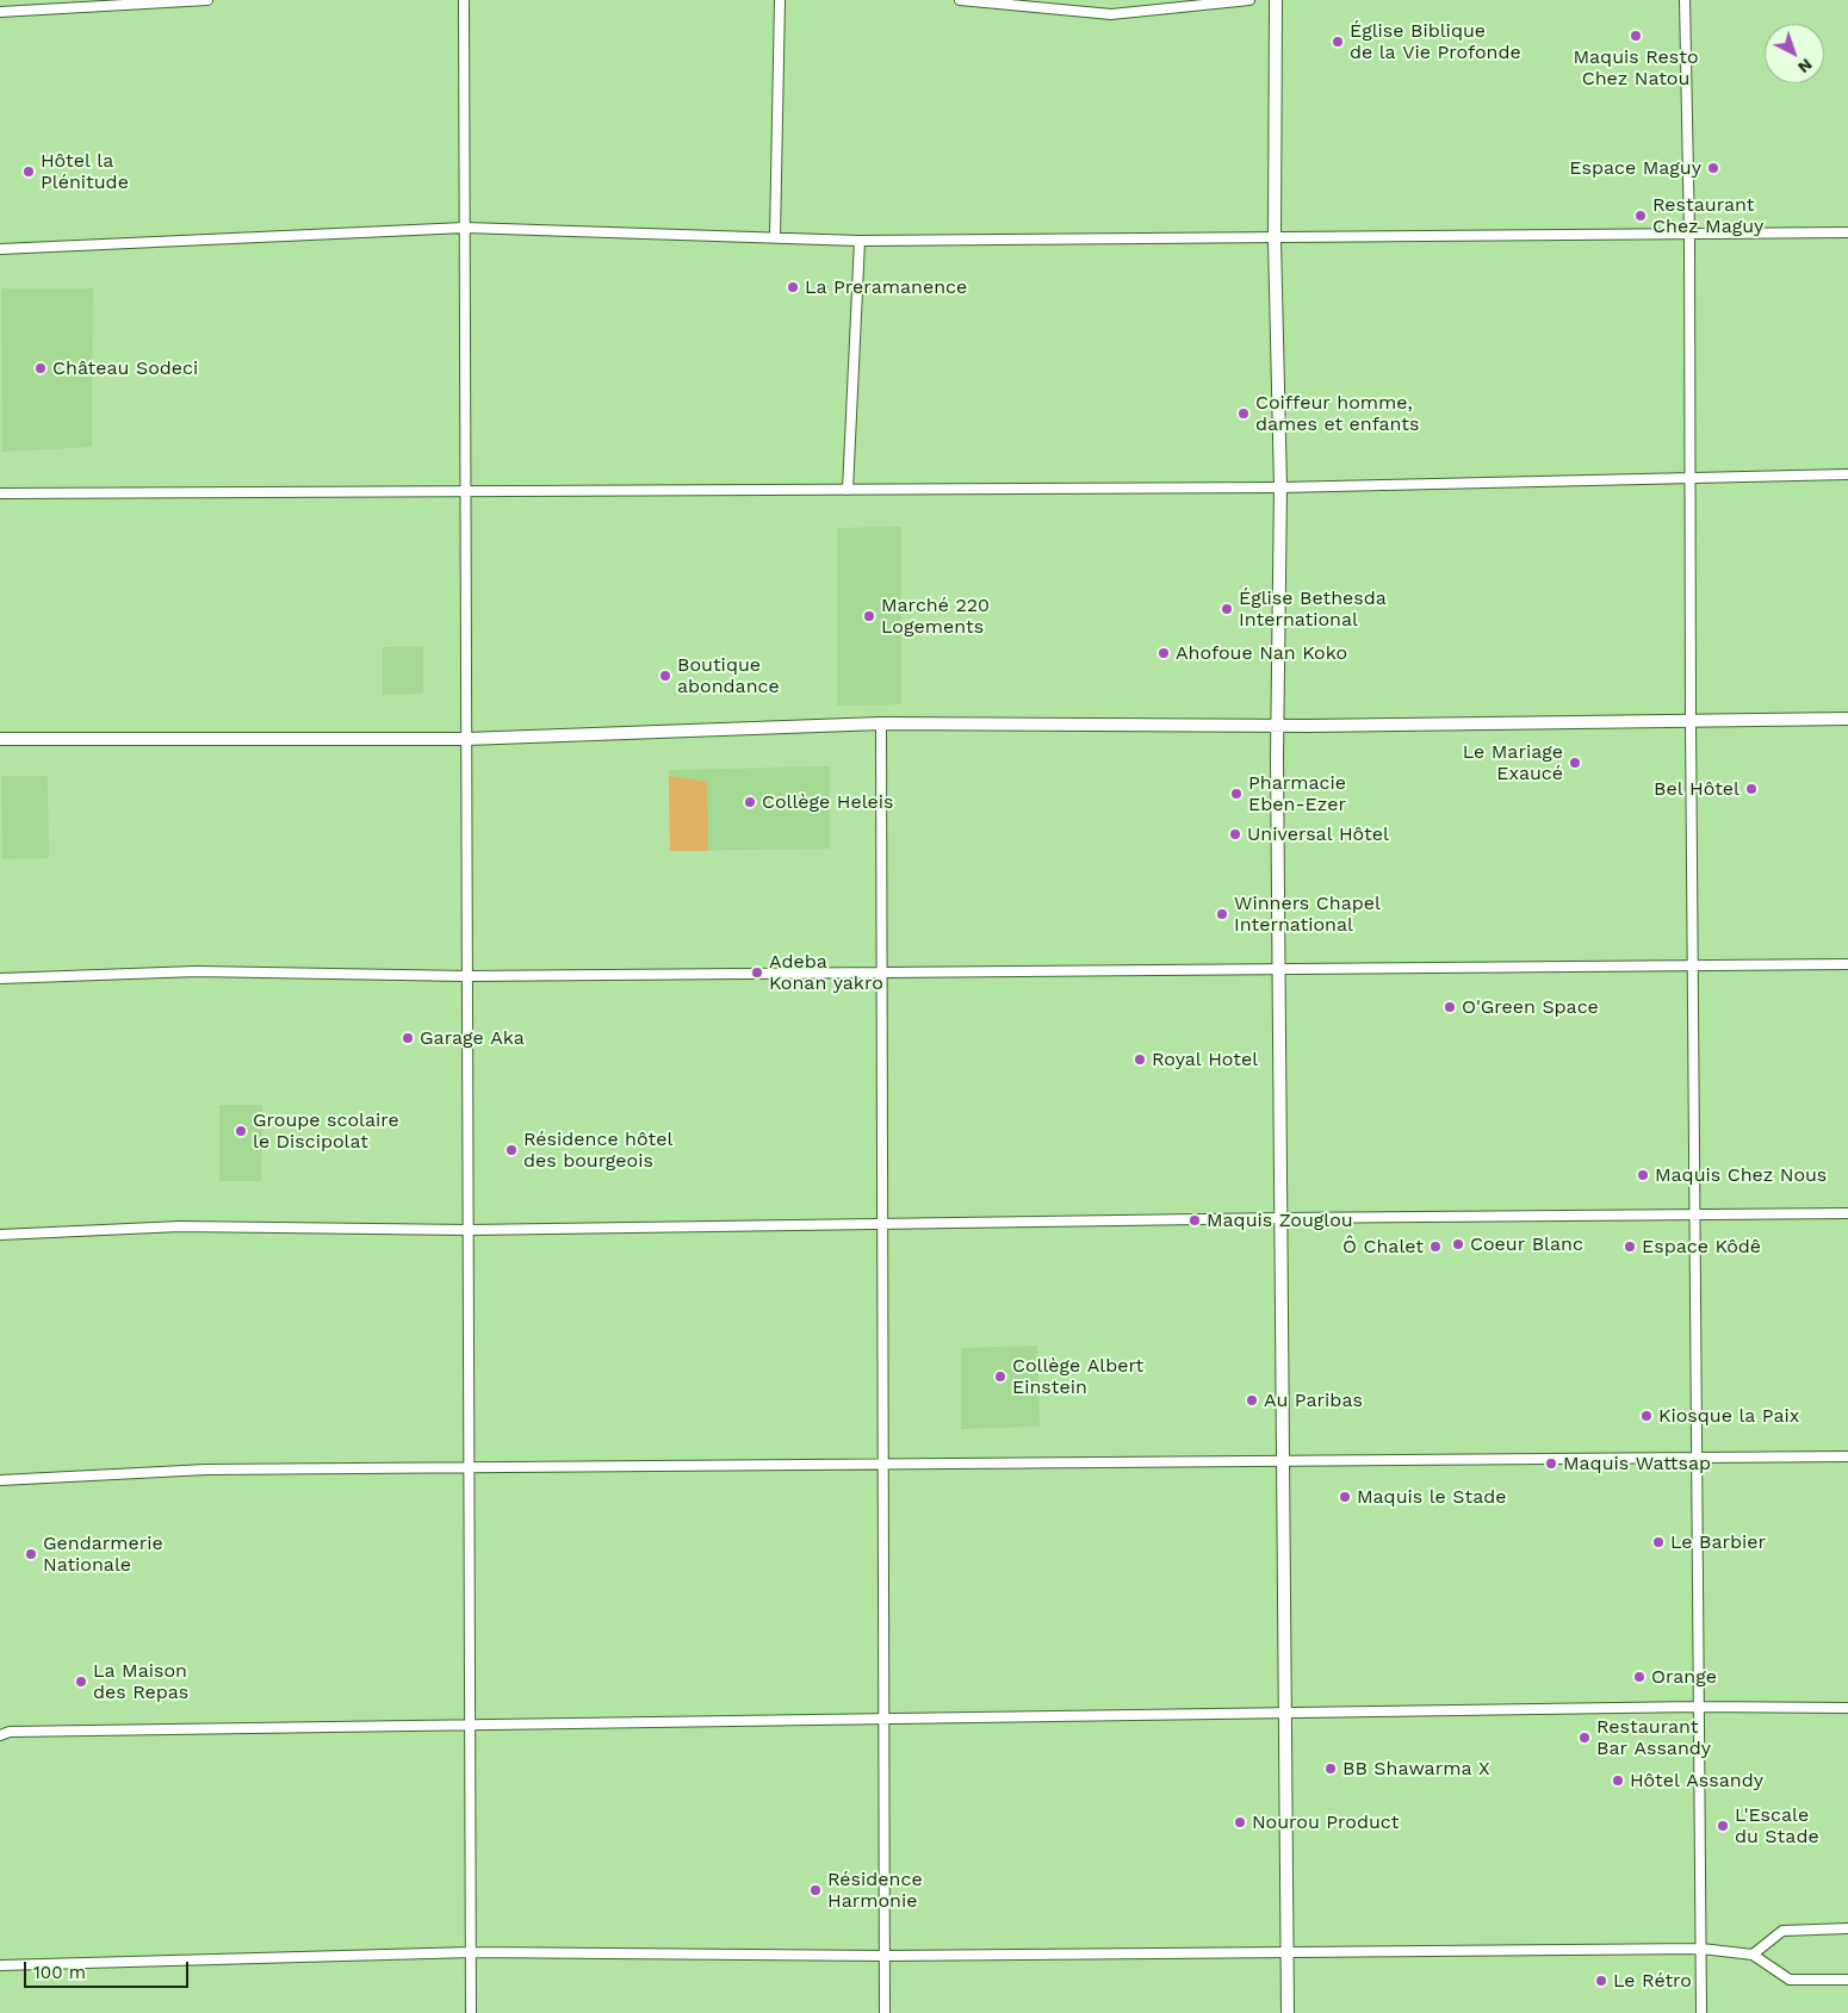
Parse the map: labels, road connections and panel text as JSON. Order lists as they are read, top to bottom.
{
  "places": [
    "Maquis Resto Chez Natou",
    "Église Biblique de la Vie Profonde",
    "Espace Maguy",
    "Hôtel la Plénitude",
    "Restaurant Chez Maguy",
    "La Preramanence",
    "Château Sodeci",
    "Coiffeur homme, dames et enfants",
    "Église Bethesda International",
    "Marché 220 Logements",
    "Ahofoue Nan Koko",
    "Boutique abondance",
    "Le Mariage Exaucé",
    "Bel Hôtel",
    "Pharmacie Eben-Ezer",
    "Collège Heleis",
    "Universal Hôtel",
    "Winners Chapel International",
    "Adeba Konan yakro",
    "O'Green Space",
    "Garage Aka",
    "Royal Hotel",
    "Groupe scolaire le Discipolat",
    "Résidence hôtel des bourgeois",
    "Maquis Chez Nous",
    "Maquis Zouglou",
    "Coeur Blanc",
    "Ô Chalet",
    "Espace Kôdê",
    "Collège Albert Einstein",
    "Au Paribas",
    "Kiosque la Paix",
    "Maquis Wattsap",
    "Maquis le Stade",
    "Le Barbier",
    "Gendarmerie Nationale",
    "Orange",
    "La Maison des Repas",
    "Restaurant Bar Assandy",
    "BB Shawarma X",
    "Hôtel Assandy",
    "Nourou Product",
    "L'Escale du Stade",
    "Résidence Harmonie",
    "Le Rétro"
  ],
  "scale_bar": "100 m",
  "north": "bottom right"
}
